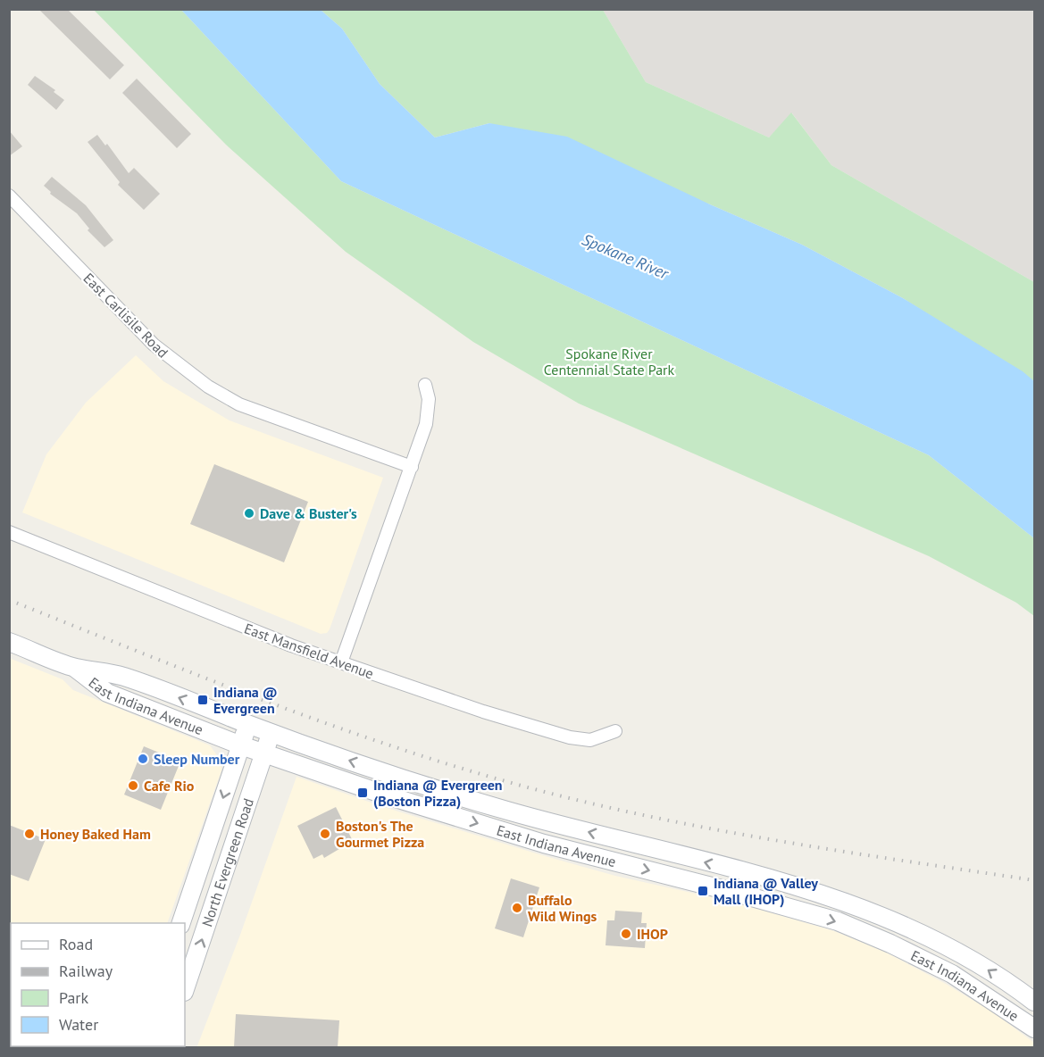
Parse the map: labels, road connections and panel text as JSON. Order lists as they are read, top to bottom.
{
  "streets": {
    "main road": ["East Indiana Avenue", "North Evergreen Road"],
    "street": ["East Carlisile Road", "East Mansfield Avenue"]
  },
  "crossings": [
    ["East Indiana Avenue", "North Evergreen Road"]
  ],
  "water": ["Spokane River"],
  "parks": ["Spokane River Centennial State Park"],
  "places": {
    "other": [
      "Dave & Buster's",
      "Sleep Number",
      "Cafe Rio",
      "Honey Baked Ham",
      "Boston's The Gourmet Pizza",
      "Buffalo Wild Wings",
      "IHOP"
    ],
    "transit": ["Indiana @ Evergreen", "Indiana @ Evergreen (Boston Pizza)", "Indiana @ Valley Mall (IHOP)"]
  },
  "legend": [
    "Road",
    "Railway",
    "Park",
    "Water"
  ]
}
